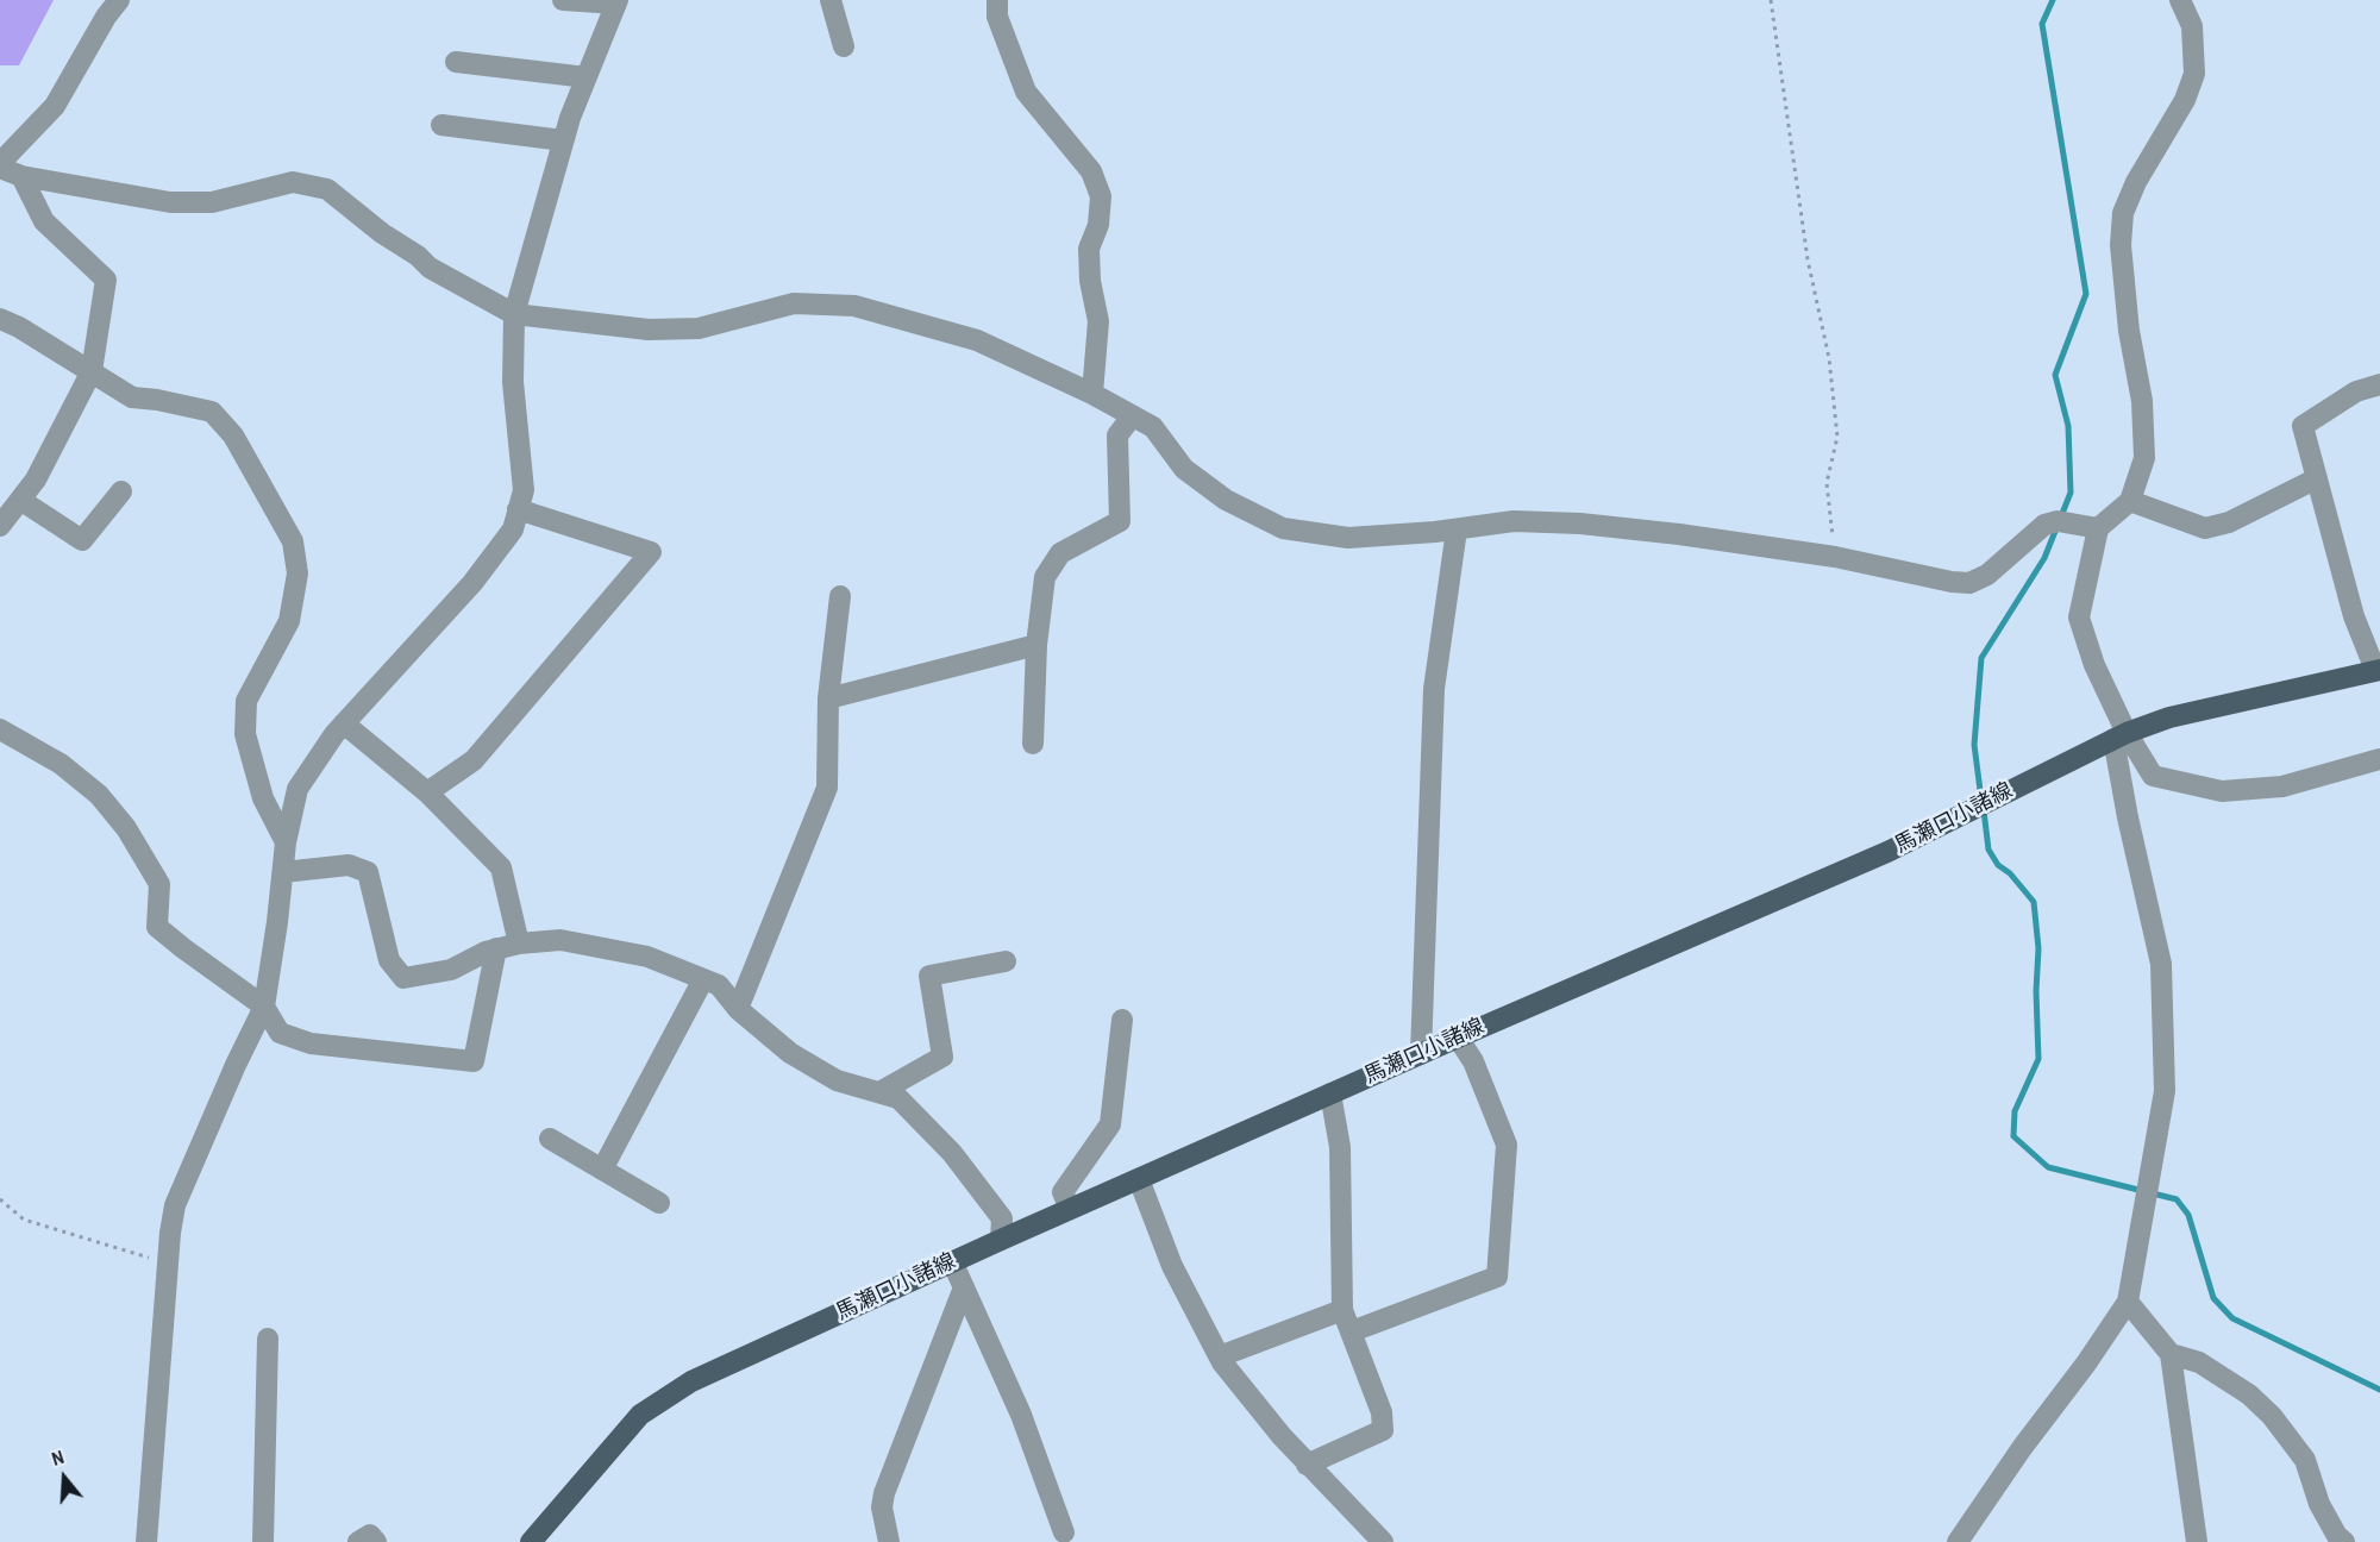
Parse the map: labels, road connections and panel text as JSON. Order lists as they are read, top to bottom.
{
  "streets": {
    "main road": ["馬瀬口小諸線"]
  },
  "north": "top"
}
